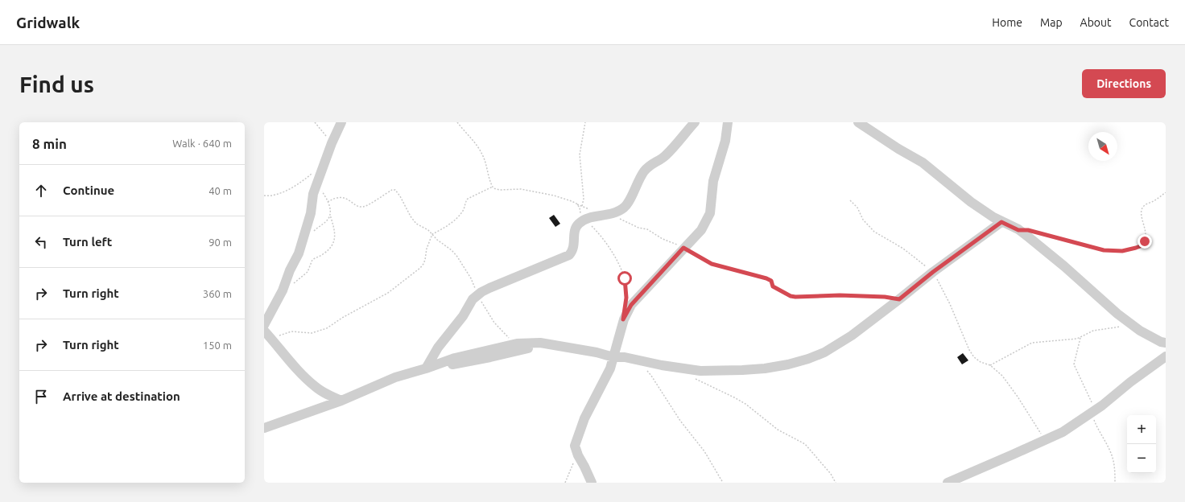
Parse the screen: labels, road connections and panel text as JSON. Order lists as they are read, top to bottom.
{
  "north": "bottom right",
  "page": {
    "header": "Gridwalk",
    "nav": [
      "Home",
      "Map",
      "About",
      "Contact"
    ],
    "buttons": "Directions",
    "title": "Find us",
    "heading": ["8 min", "Walk · 640 m"],
    "list": [
      ["Continue", "40 m"],
      ["Turn left", "90 m"],
      ["Turn right", "360 m"],
      ["Turn right", "150 m"],
      "Arrive at destination"
    ],
    "map_buttons": ["+", "−"]
  }
}
